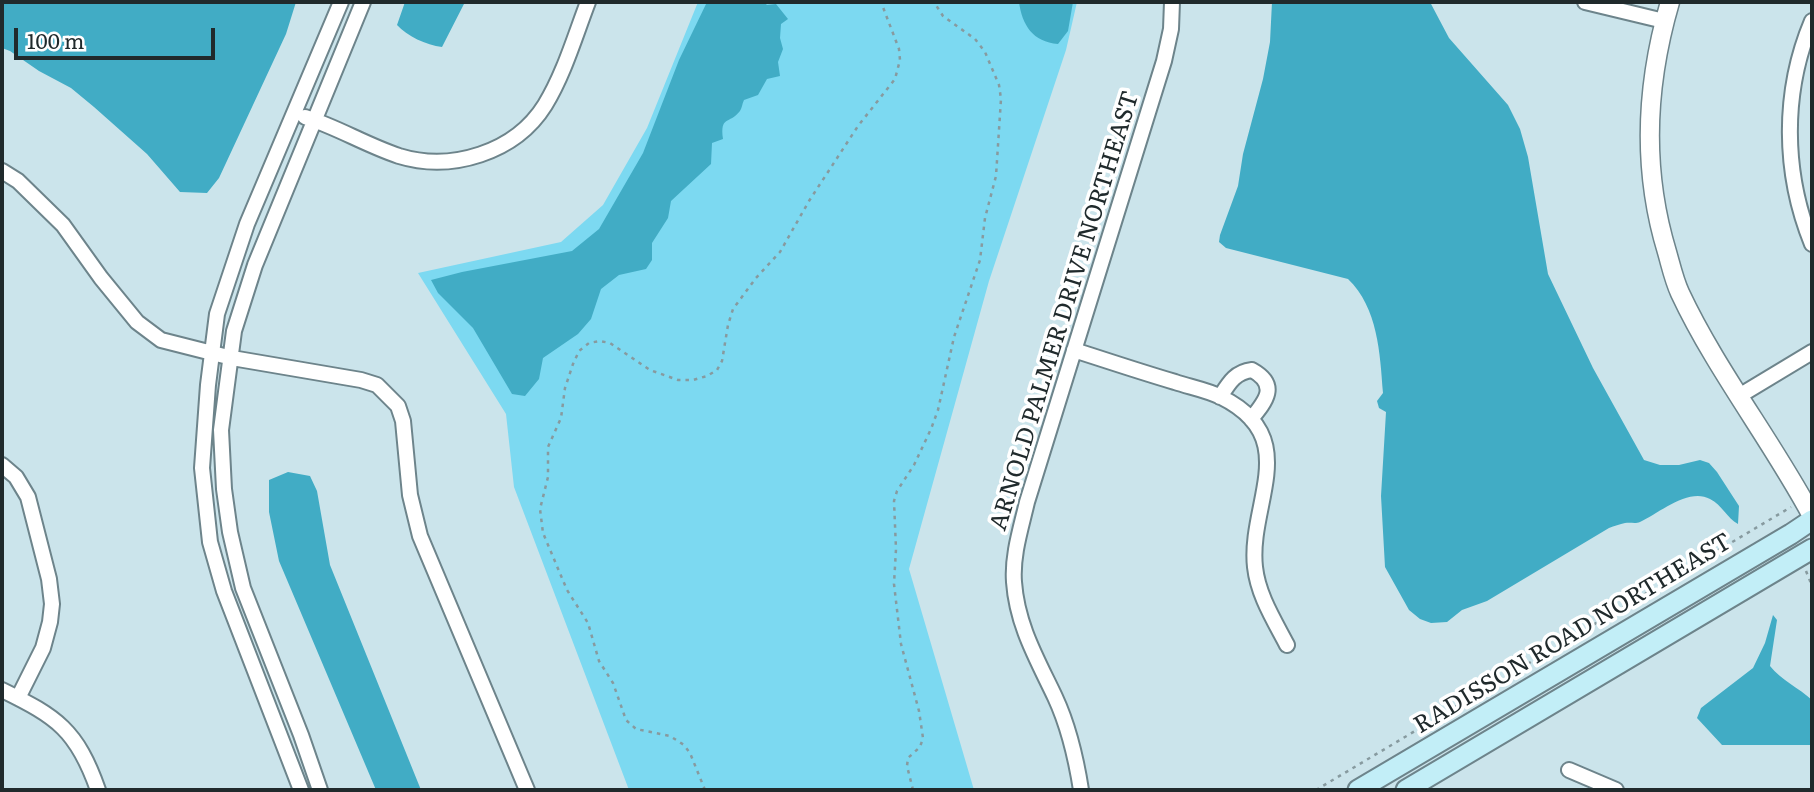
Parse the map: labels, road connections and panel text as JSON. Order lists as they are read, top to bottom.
{
  "streets": {
    "main road": ["RADISSON ROAD NORTHEAST"],
    "street": ["ARNOLD PALMER DRIVE NORTHEAST"]
  },
  "scale_bar": "100 m"
}
